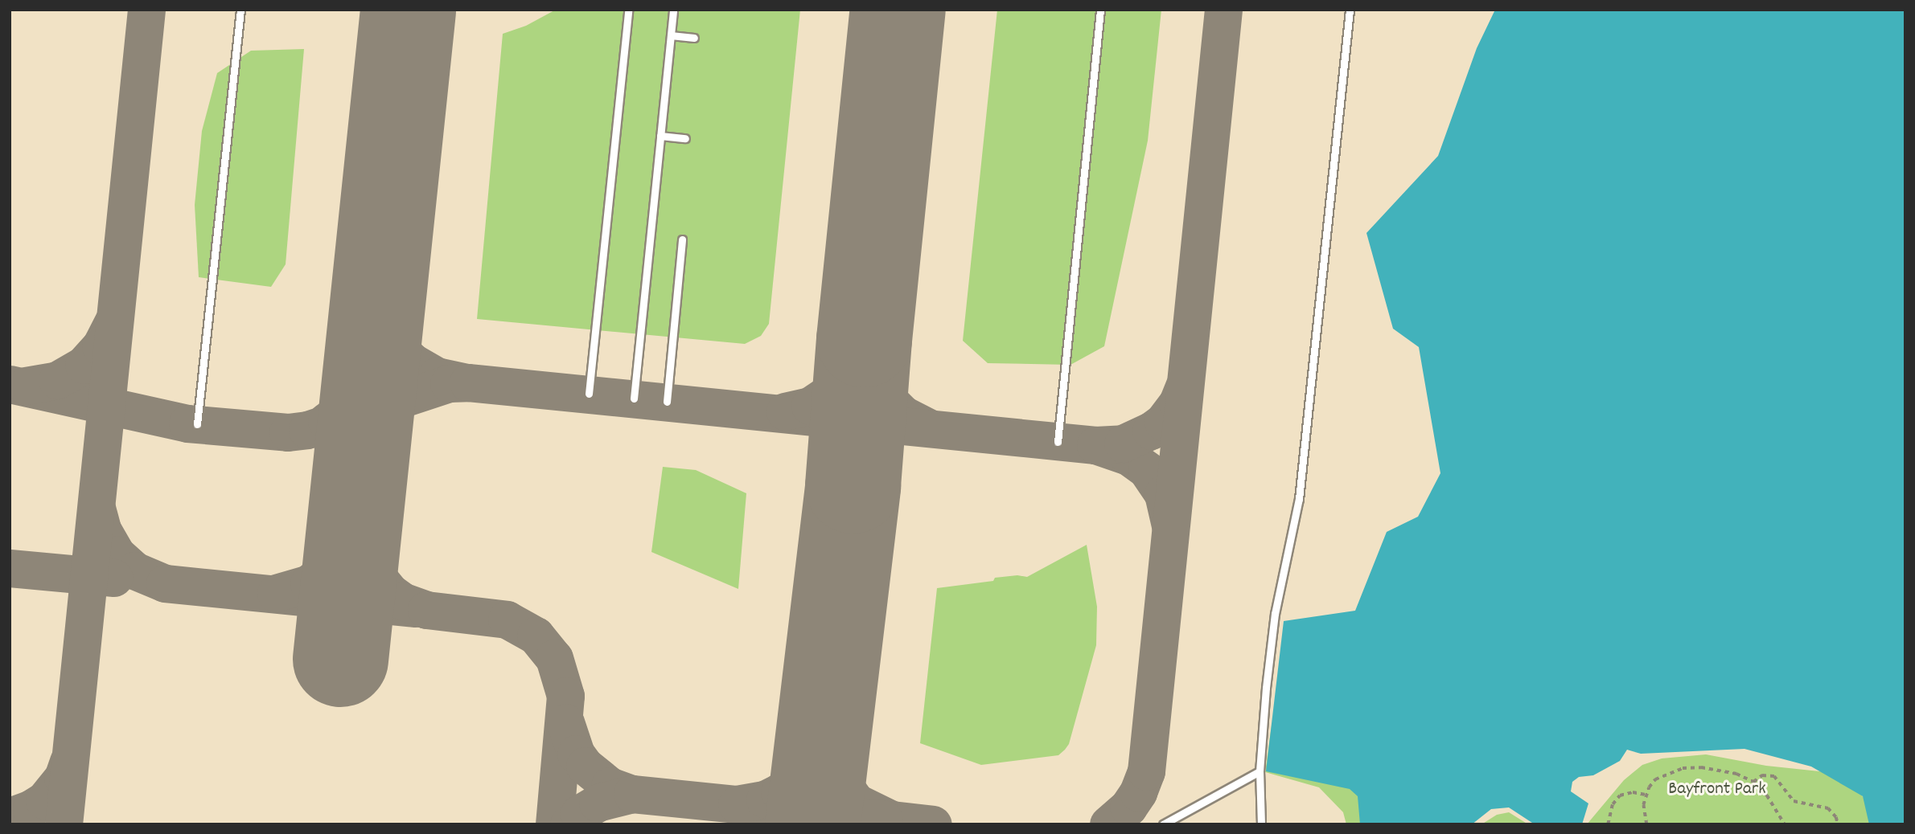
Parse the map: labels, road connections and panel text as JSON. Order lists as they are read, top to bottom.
{
  "parks": ["Bayfront Park"]
}
